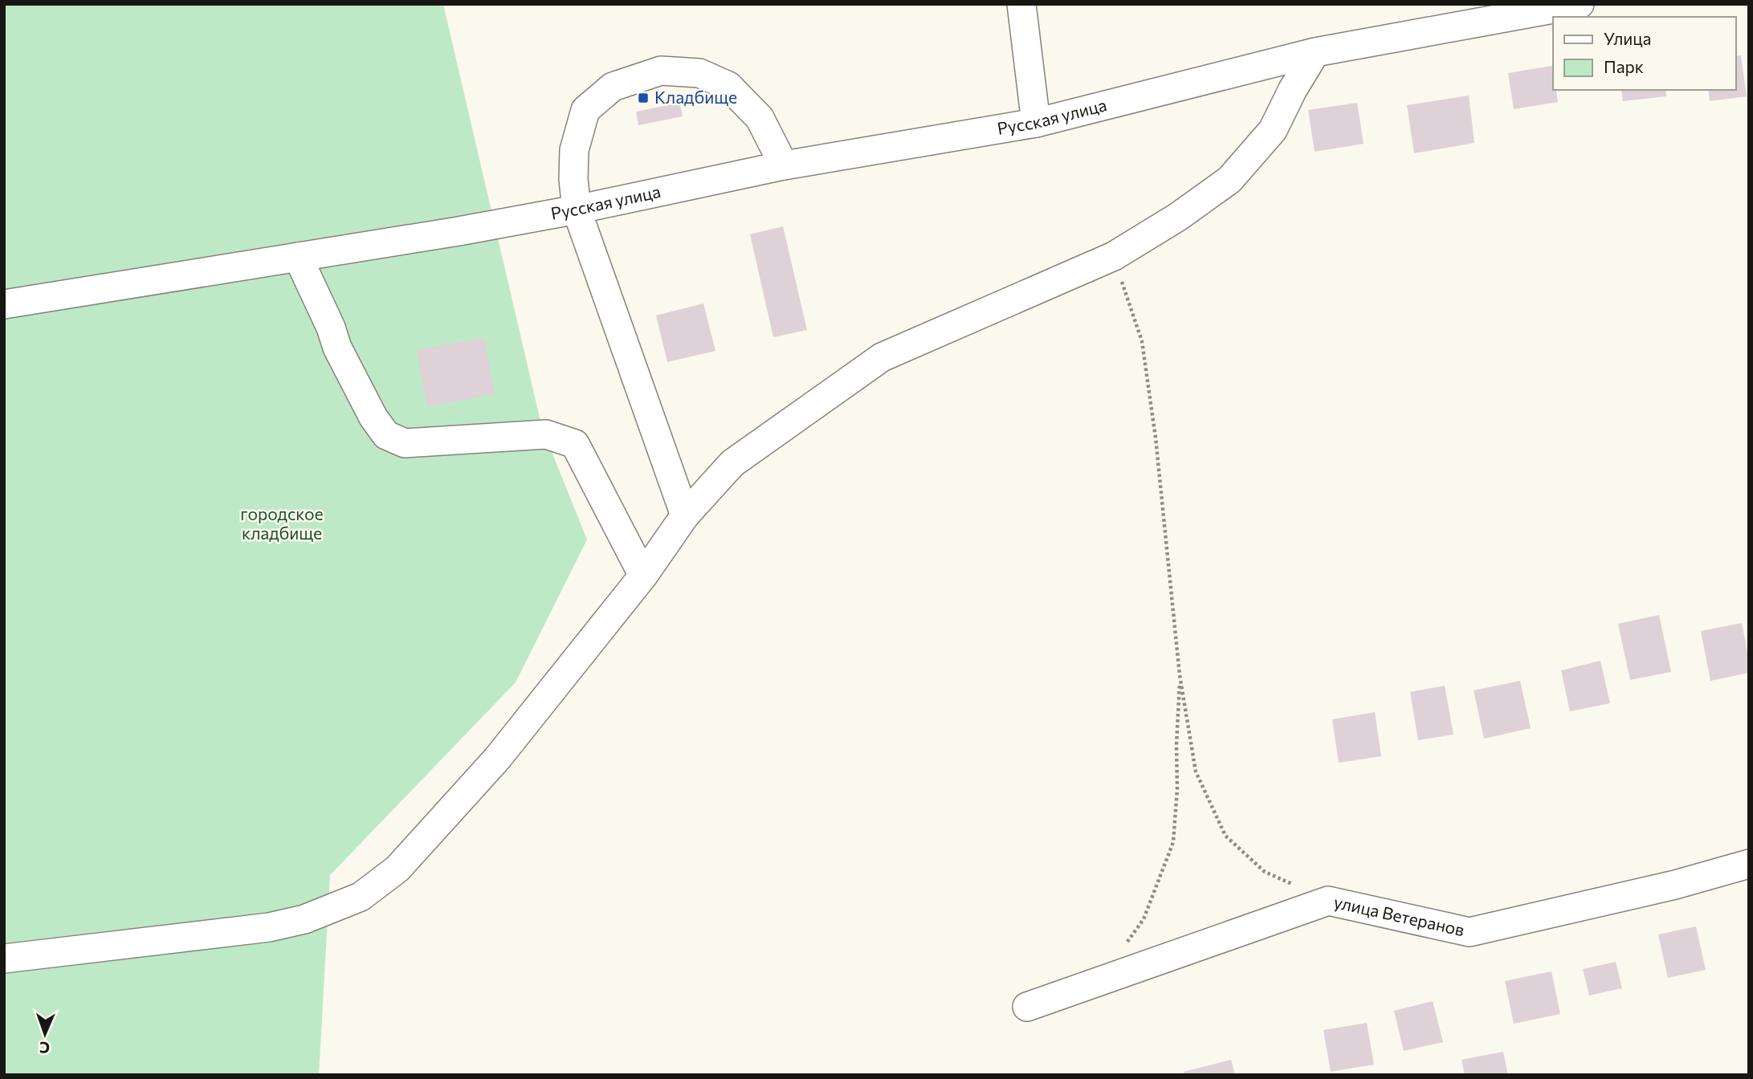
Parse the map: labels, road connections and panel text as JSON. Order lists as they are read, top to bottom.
{
  "streets": {
    "street": ["Русская улица", "улица Ветеранов"]
  },
  "parks": ["городское кладбище"],
  "places": {
    "transit": ["Кладбище"]
  },
  "legend": ["Улица", "Парк"],
  "north": "bottom"
}
